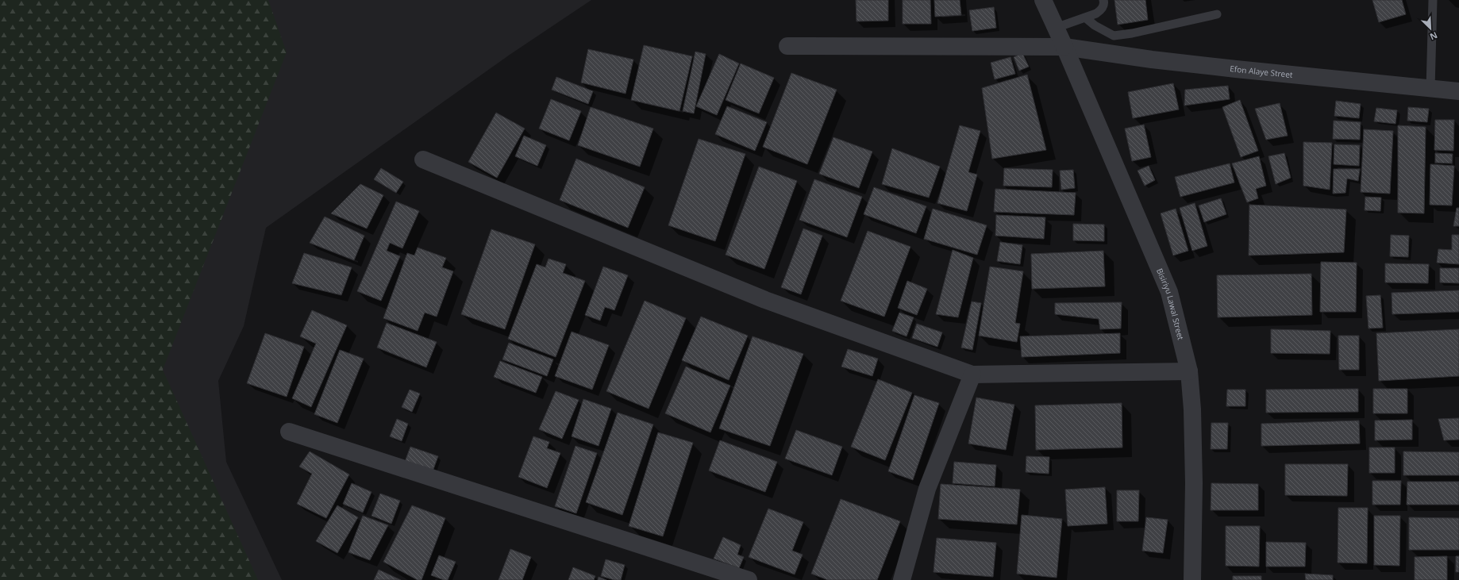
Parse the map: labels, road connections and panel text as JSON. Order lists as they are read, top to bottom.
{
  "streets": {
    "street": ["Efon Alaye Street", "Bisiriyu Lawal Street"]
  },
  "crossings": [
    ["Efon Alaye Street", "Bisiriyu Lawal Street"]
  ],
  "north": "bottom right"
}
